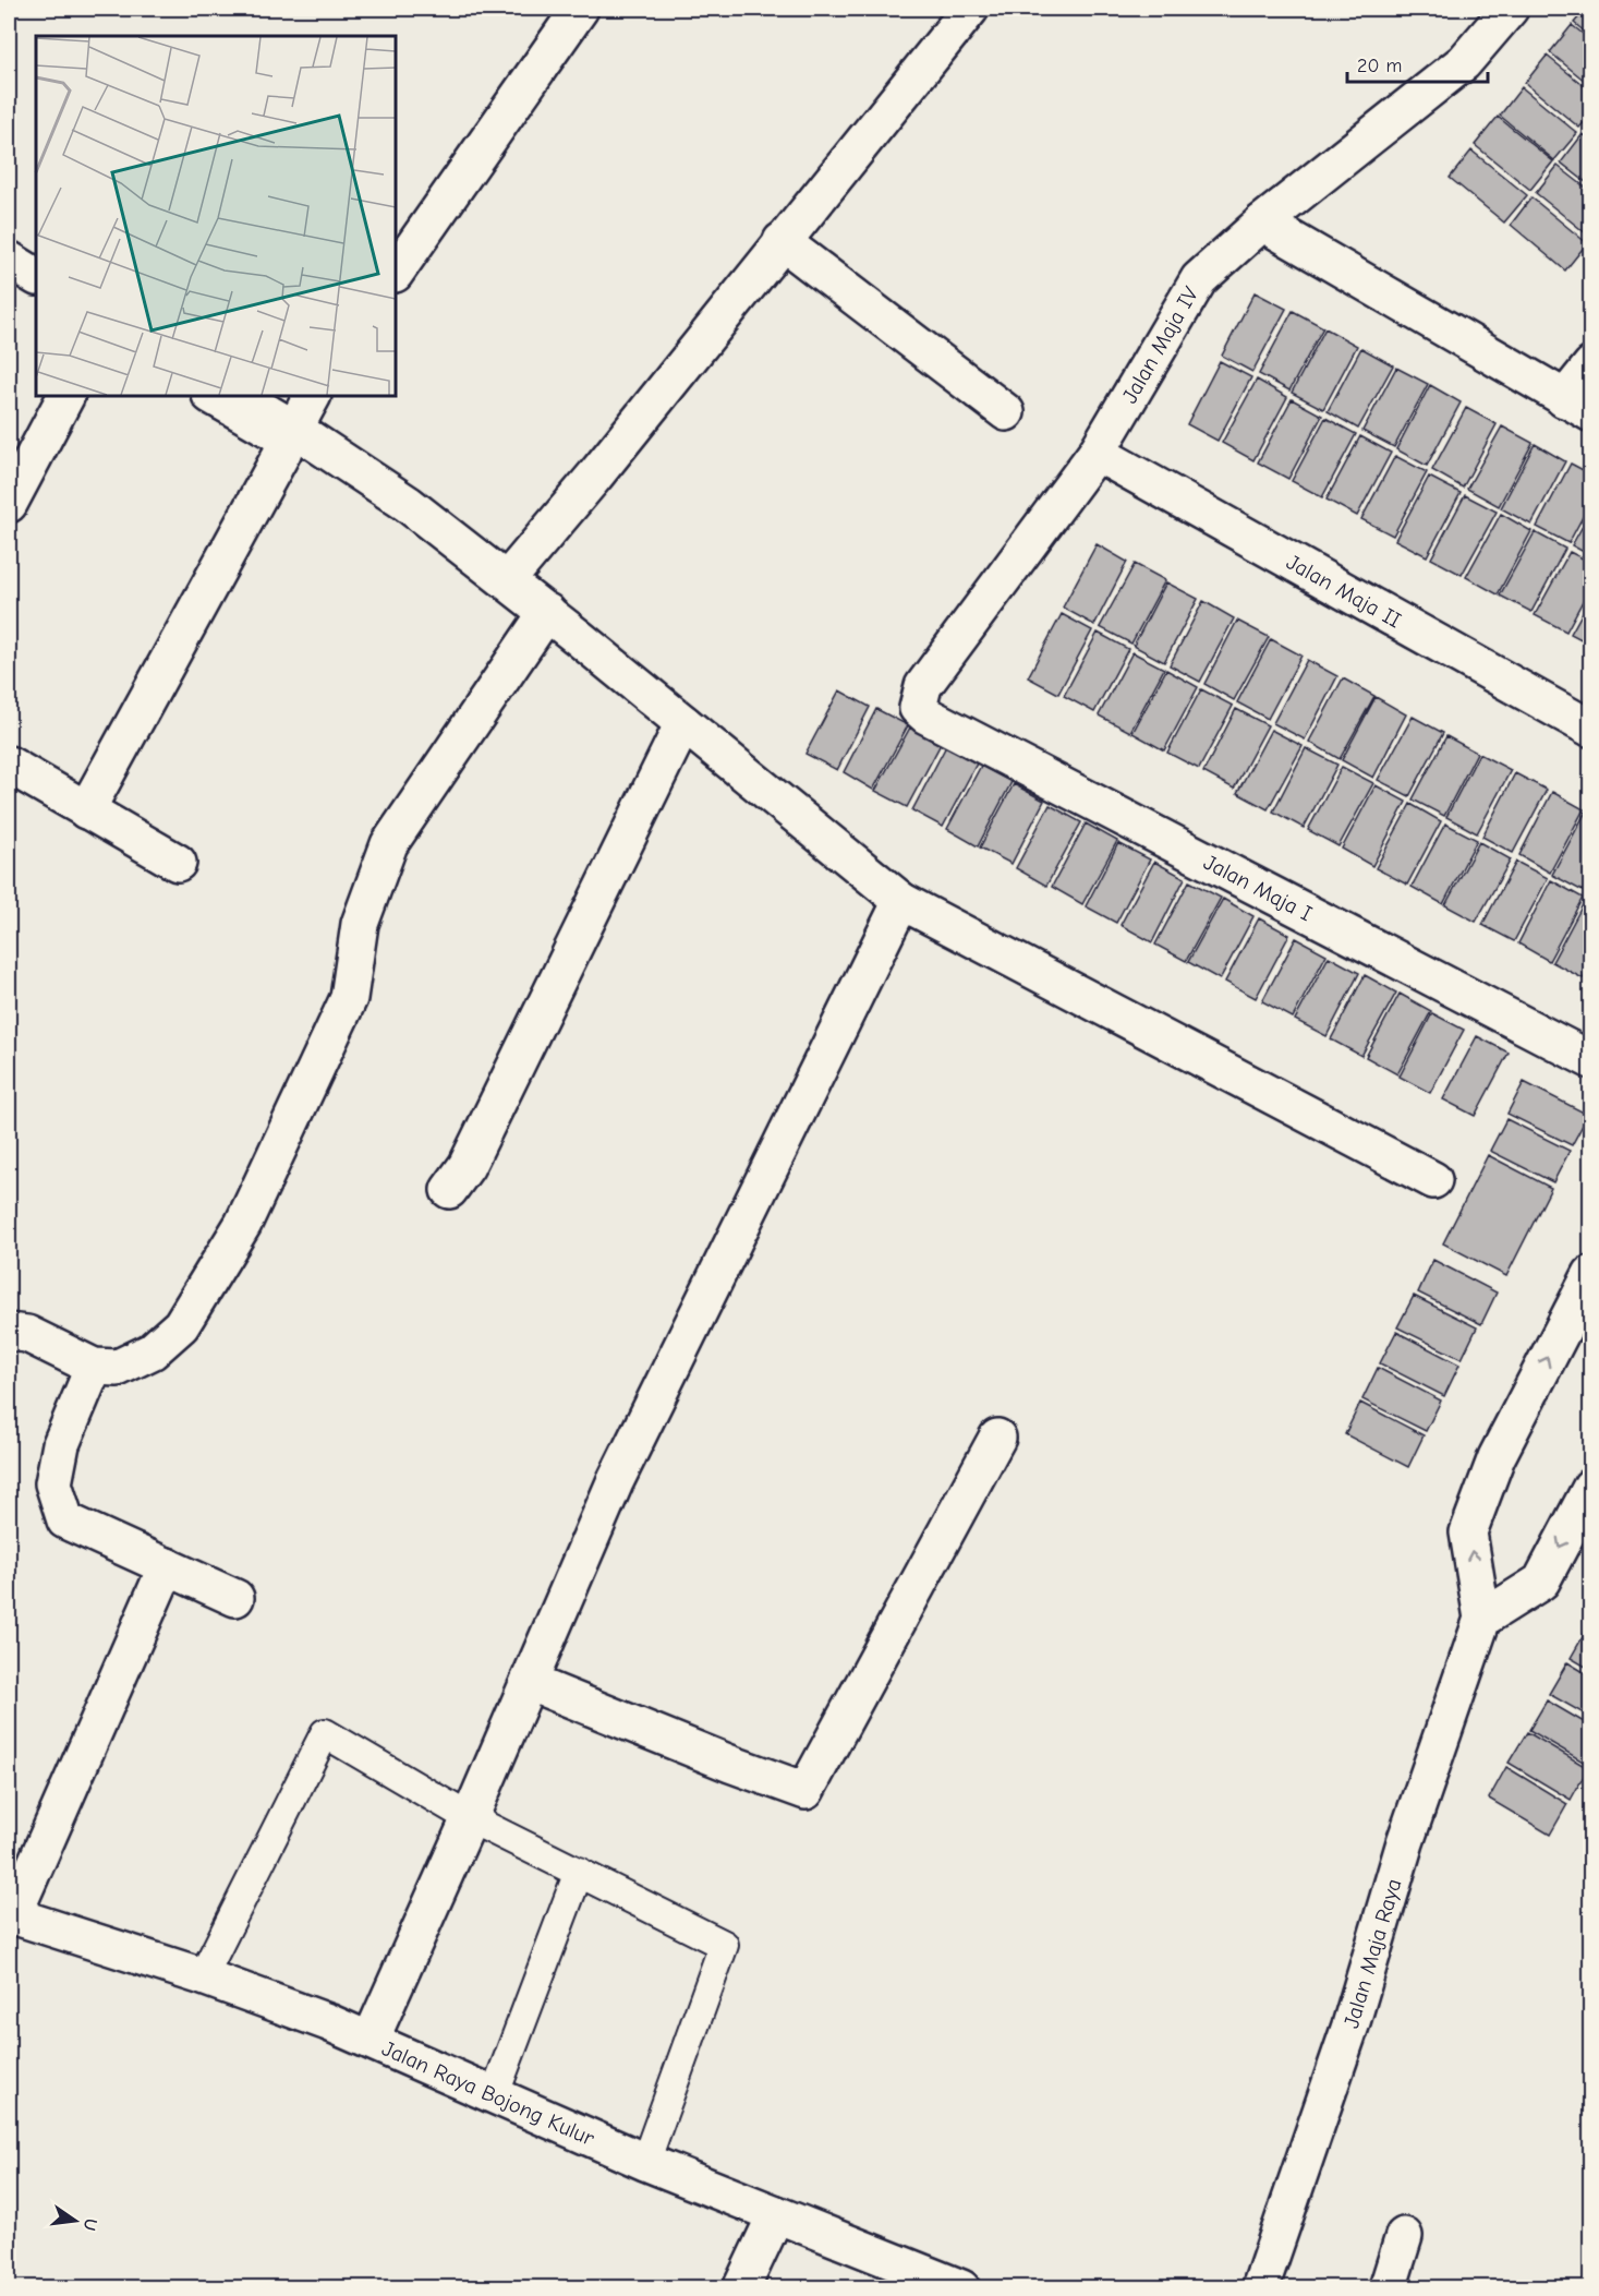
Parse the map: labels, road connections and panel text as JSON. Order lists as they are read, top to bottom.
{
  "streets": {
    "street": [
      "Jalan Maja IV",
      "Jalan Maja II",
      "Jalan Maja I",
      "Jalan Maja Raya",
      "Jalan Raya Bojong Kulur"
    ]
  },
  "crossings": [
    ["Jalan Maja IV", "Jalan Maja II"],
    ["Jalan Maja IV", "Jalan Maja I"]
  ],
  "scale_bar": "20 m",
  "north": "right"
}
